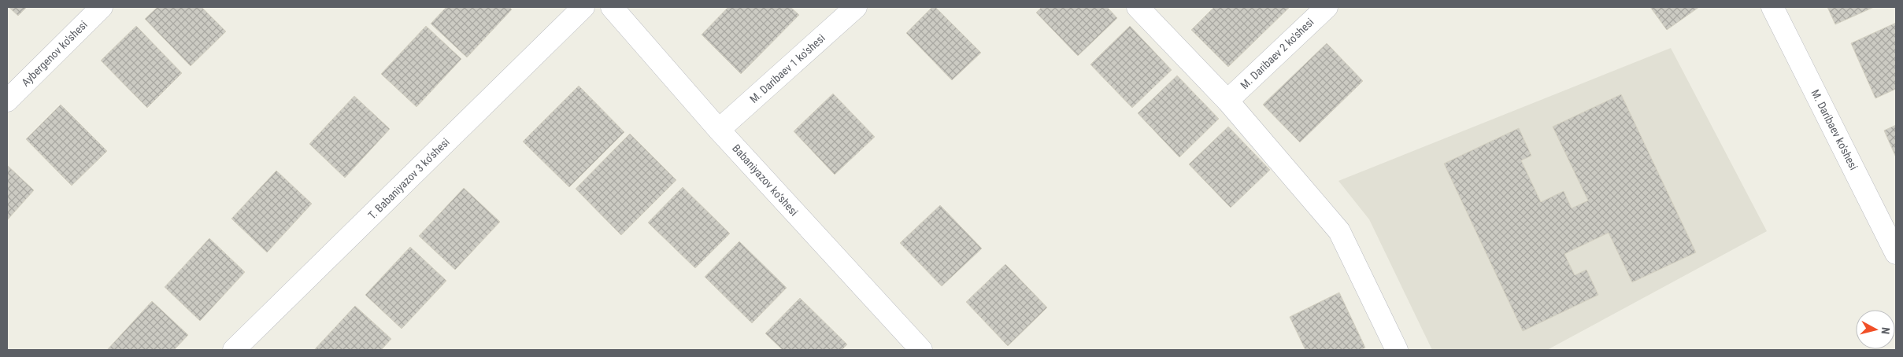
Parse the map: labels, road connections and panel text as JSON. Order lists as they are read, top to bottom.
{
  "streets": {
    "street": [
      "Aybergenov ko'shesi",
      "M. Daribaev 2 ko'shesi",
      "M. Daribaev 1 ko'shesi",
      "M. Daribaev ko'shesi",
      "T. Babaniyazov 3 ko'shesi",
      "Babaniyazov ko‘shesi"
    ]
  },
  "crossings": [
    ["M. Daribaev 1 ko'shesi", "Babaniyazov ko‘shesi"]
  ],
  "north": "right"
}
